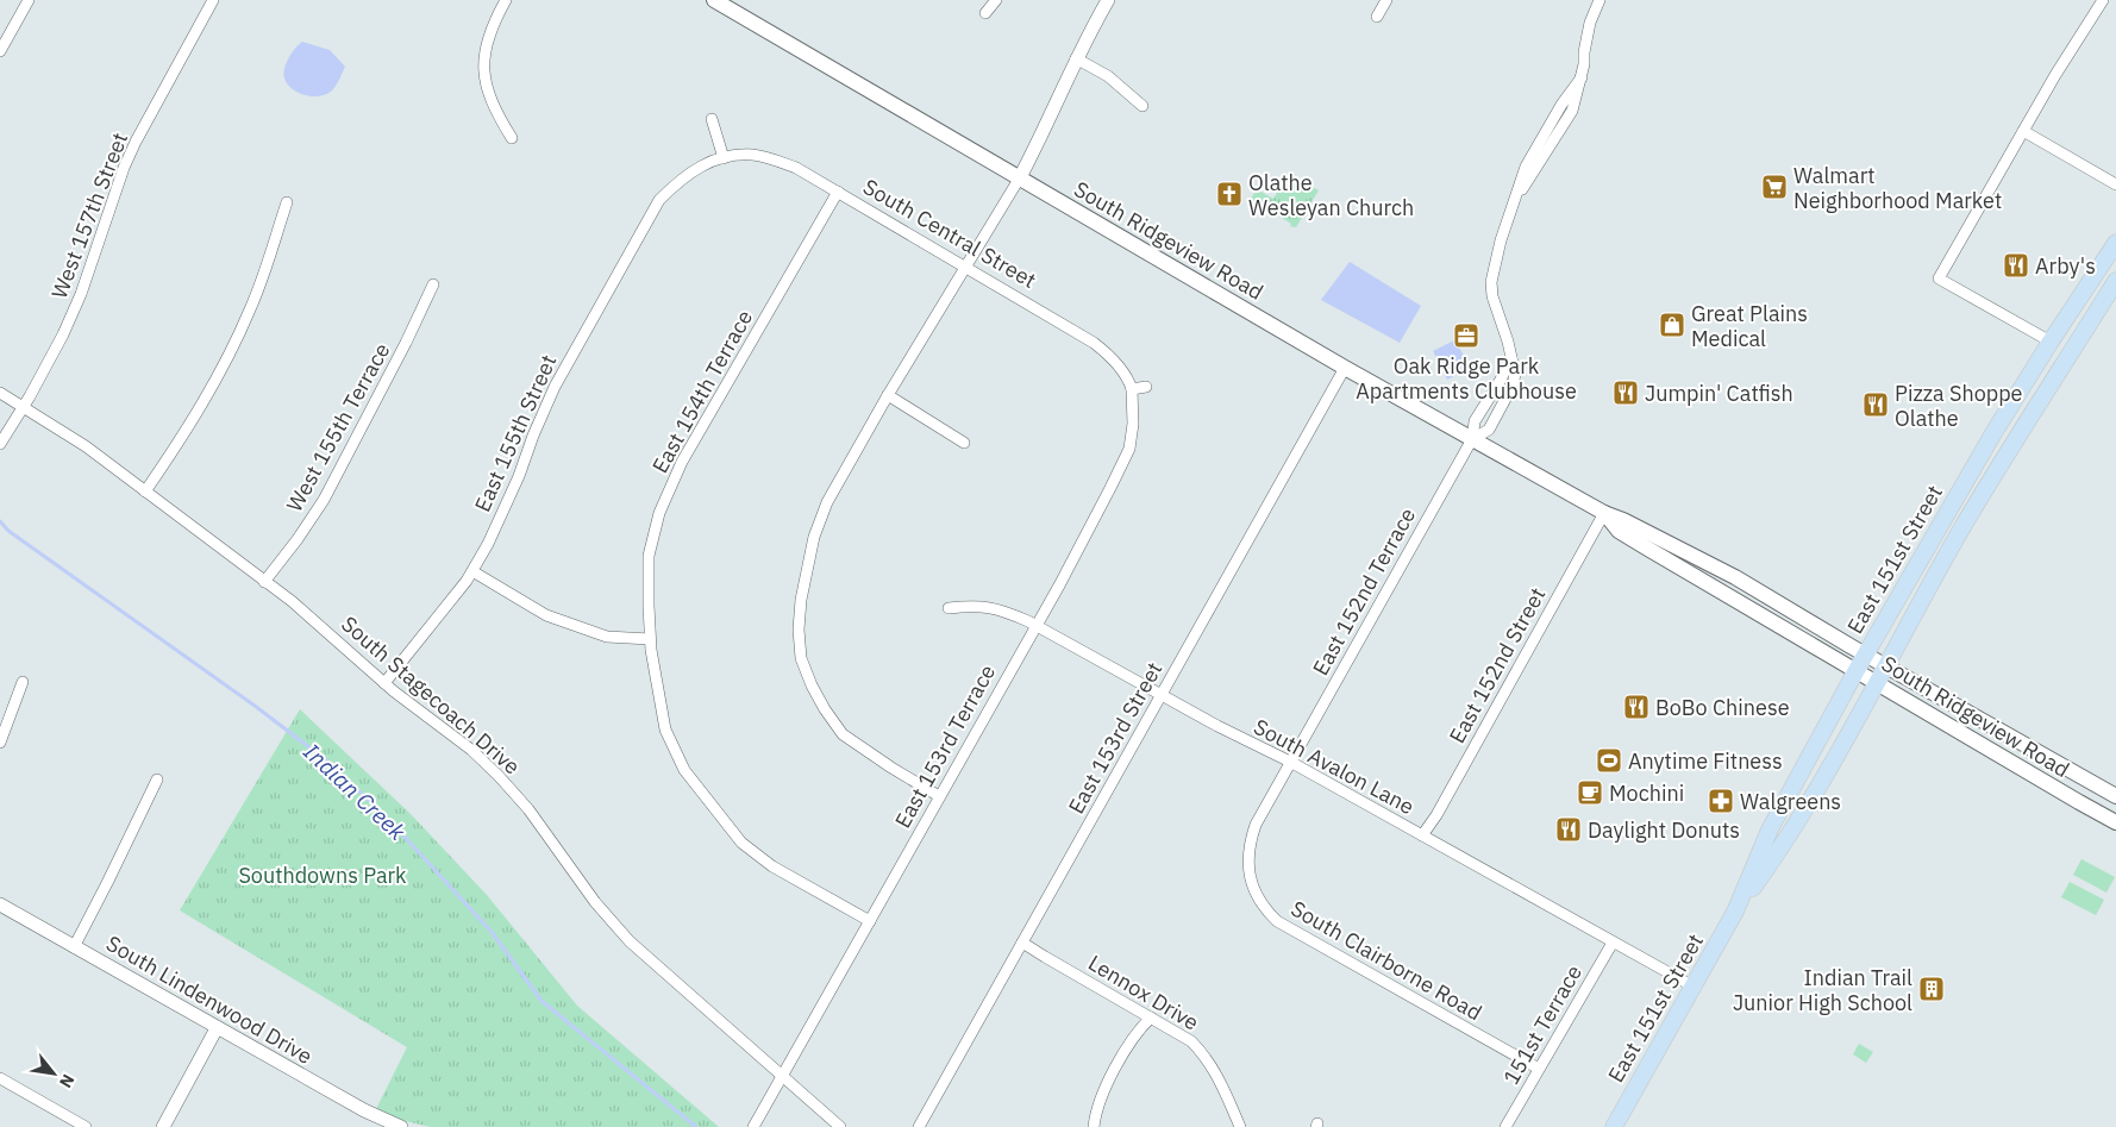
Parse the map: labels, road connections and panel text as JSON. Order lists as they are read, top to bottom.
{
  "streets": {
    "main road": ["South Ridgeview Road", "East 151st Street"],
    "street": [
      "West 157th Street",
      "South Central Street",
      "East 154th Terrace",
      "West 155th Terrace",
      "East 155th Street",
      "East 152nd Terrace",
      "East 152nd Street",
      "South Stagecoach Drive",
      "East 153rd Street",
      "East 153rd Terrace",
      "South Avalon Lane",
      "South Clairborne Road",
      "Lennox Drive",
      "South Lindenwood Drive",
      "151st Terrace"
    ]
  },
  "crossings": [
    ["West 157th Street", "South Stagecoach Drive"],
    ["South Central Street", "East 154th Terrace"],
    ["South Central Street", "East 155th Street"],
    ["South Central Street", "East 153rd Terrace"],
    ["South Ridgeview Road", "East 151st Street"],
    ["South Ridgeview Road", "East 152nd Terrace"],
    ["South Ridgeview Road", "East 152nd Street"],
    ["South Ridgeview Road", "East 153rd Street"],
    ["East 154th Terrace", "East 153rd Terrace"],
    ["West 155th Terrace", "South Stagecoach Drive"],
    ["East 155th Street", "South Stagecoach Drive"],
    ["East 151st Street", "South Avalon Lane"],
    ["East 152nd Terrace", "South Avalon Lane"],
    ["East 152nd Terrace", "South Clairborne Road"],
    ["East 152nd Street", "South Avalon Lane"],
    ["South Stagecoach Drive", "East 153rd Terrace"],
    ["East 153rd Street", "South Avalon Lane"],
    ["East 153rd Street", "Lennox Drive"],
    ["East 153rd Terrace", "South Avalon Lane"],
    ["South Avalon Lane", "South Clairborne Road"],
    ["South Avalon Lane", "151st Terrace"],
    ["South Clairborne Road", "151st Terrace"]
  ],
  "water": ["Indian Creek"],
  "parks": ["Southdowns Park"],
  "places": {
    "supermarket": ["Walmart Neighborhood Market"],
    "church": ["Olathe Wesleyan Church"],
    "restaurant": [
      "Arby's",
      "Jumpin' Catfish",
      "Pizza Shoppe Olathe",
      "BoBo Chinese",
      "Daylight Donuts"
    ],
    "shop": ["Great Plains Medical"],
    "office": ["Oak Ridge Park Apartments Clubhouse"],
    "sports": ["Anytime Fitness"],
    "cafe": ["Mochini"],
    "pharmacy": ["Walgreens"],
    "building": ["Indian Trail Junior High School"]
  },
  "north": "bottom right"
}
